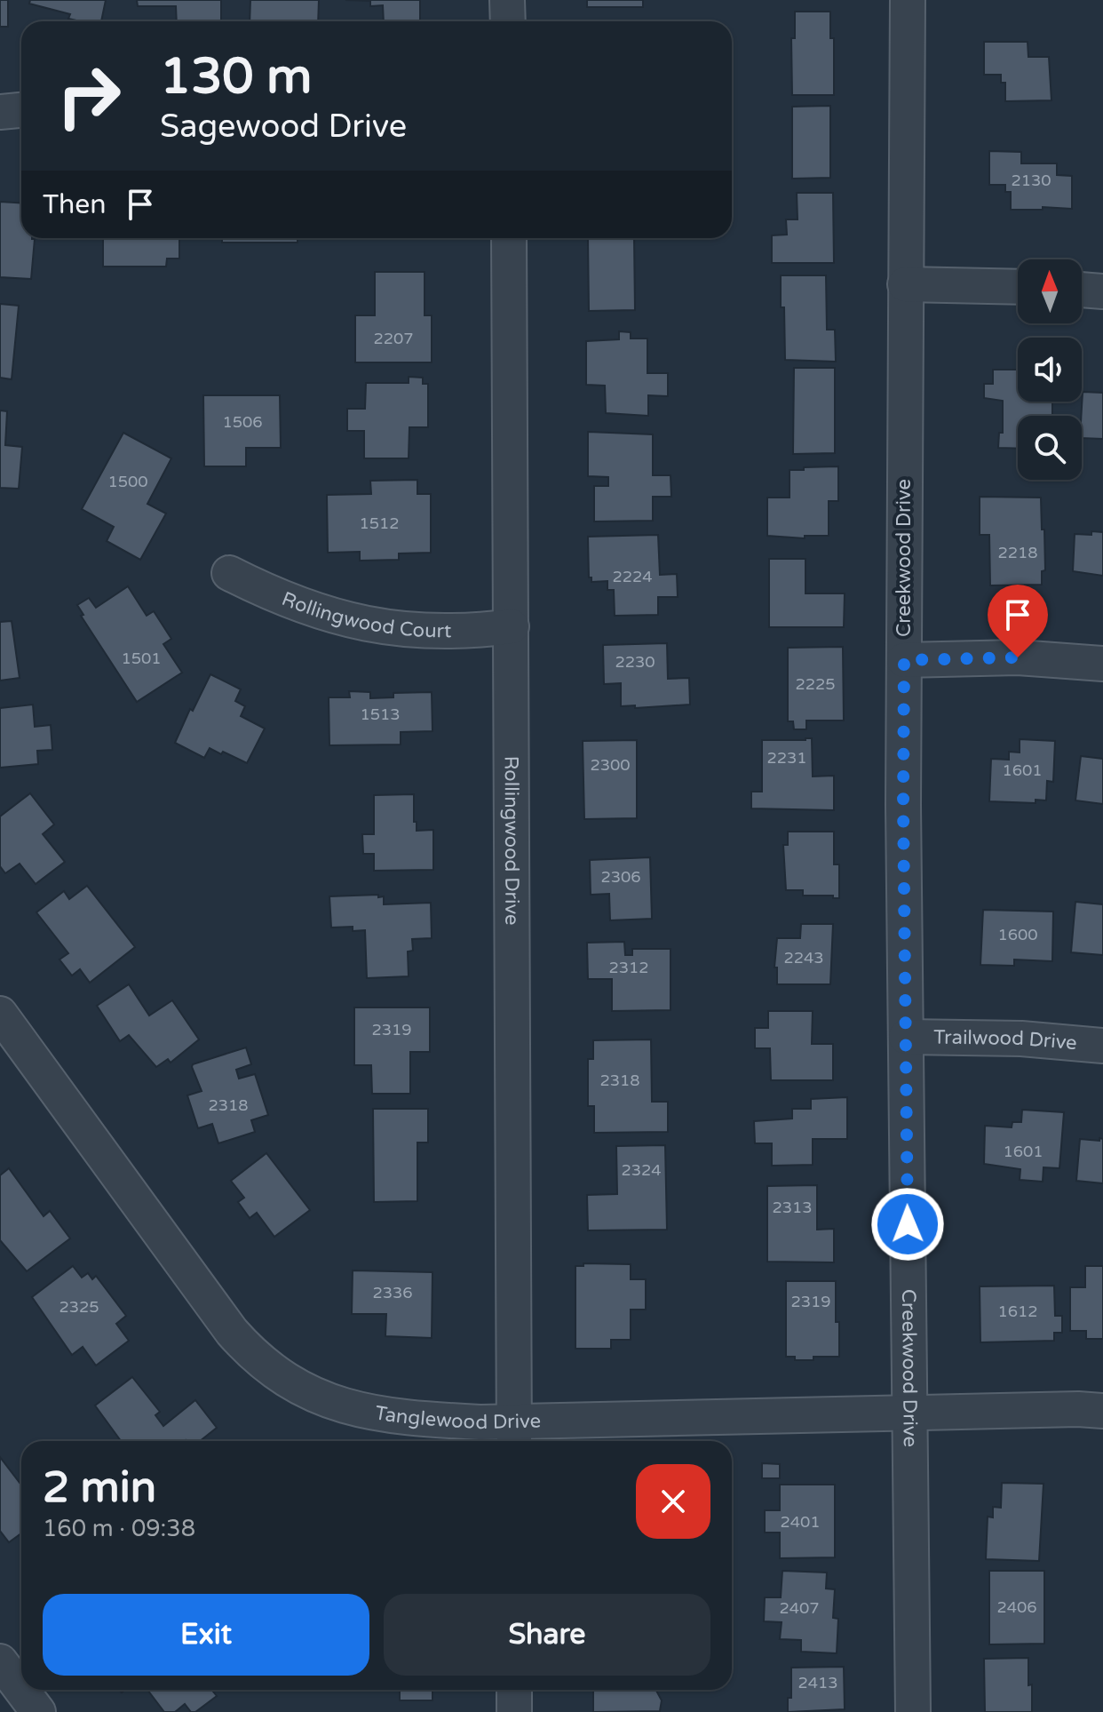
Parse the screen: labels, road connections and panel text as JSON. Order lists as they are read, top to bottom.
{
  "streets": {
    "street": [
      "Creekwood Drive",
      "Rollingwood Court",
      "Rollingwood Drive",
      "Trailwood Drive",
      "Tanglewood Drive"
    ]
  },
  "crossings": [
    ["Creekwood Drive", "Trailwood Drive"],
    ["Creekwood Drive", "Tanglewood Drive"],
    ["Rollingwood Court", "Rollingwood Drive"],
    ["Rollingwood Drive", "Tanglewood Drive"]
  ],
  "house_numbers": [
    "2130",
    "2207",
    "1506",
    "1500",
    "1512",
    "2218",
    "2224",
    "1501",
    "2230",
    "2225",
    "1513",
    "2231",
    "2300",
    "1601",
    "2306",
    "1600",
    "2243",
    "2312",
    "2319",
    "2318",
    "2318",
    "1601",
    "2324",
    "2313",
    "2336",
    "2319",
    "2325",
    "1612",
    "2401",
    "2406",
    "2407",
    "2413"
  ],
  "north": "top",
  "page": {
    "turn": ["130 m", "Sagewood Drive"],
    "then": "Then",
    "heading": ["2 min", "160 m · 09:38"],
    "buttons": ["Exit", "Share"]
  }
}
